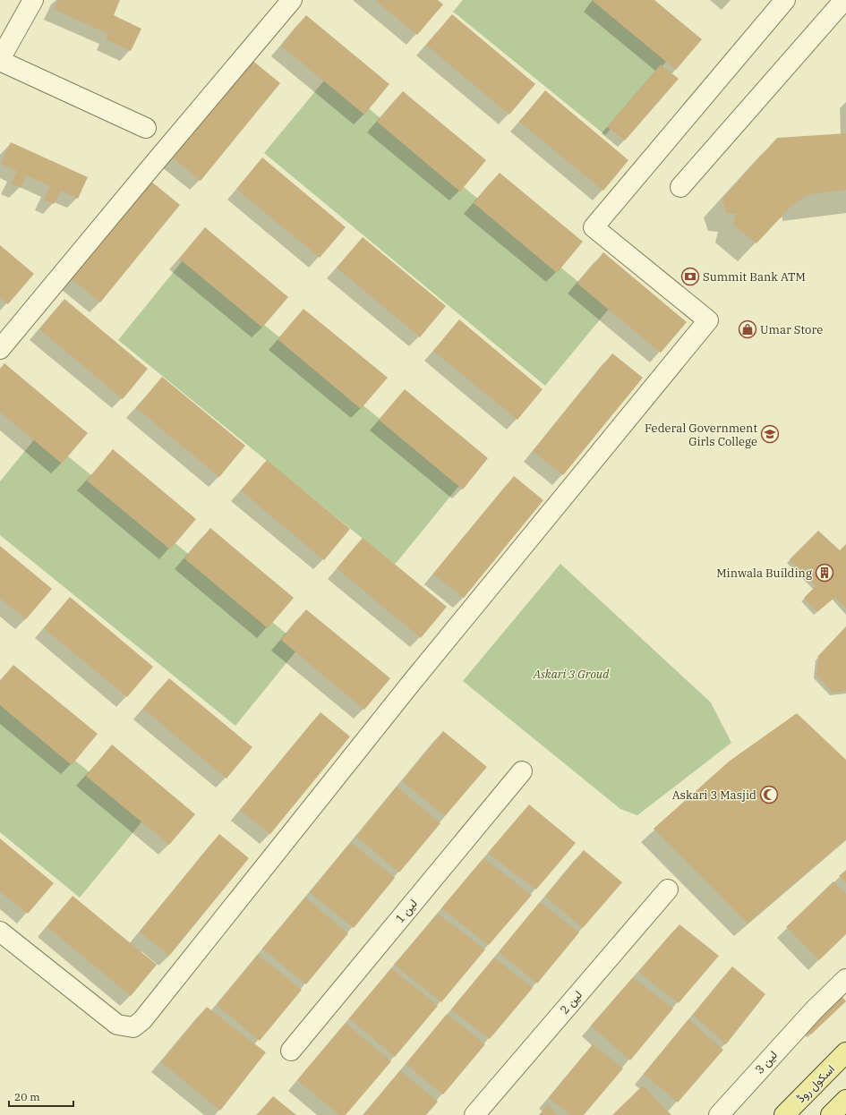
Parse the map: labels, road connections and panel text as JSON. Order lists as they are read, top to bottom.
{
  "streets": {
    "main road": ["اسکول روڈ"],
    "street": ["لین 1", "لین 2", "لین 3"]
  },
  "parks": ["Askari 3 Groud"],
  "places": {
    "bank": ["Summit Bank ATM"],
    "shop": ["Umar Store"],
    "school or university": ["Federal Government Girls College"],
    "building": ["Minwala Building"],
    "mosque": ["Askari 3 Masjid"]
  },
  "scale_bar": "20 m"
}
